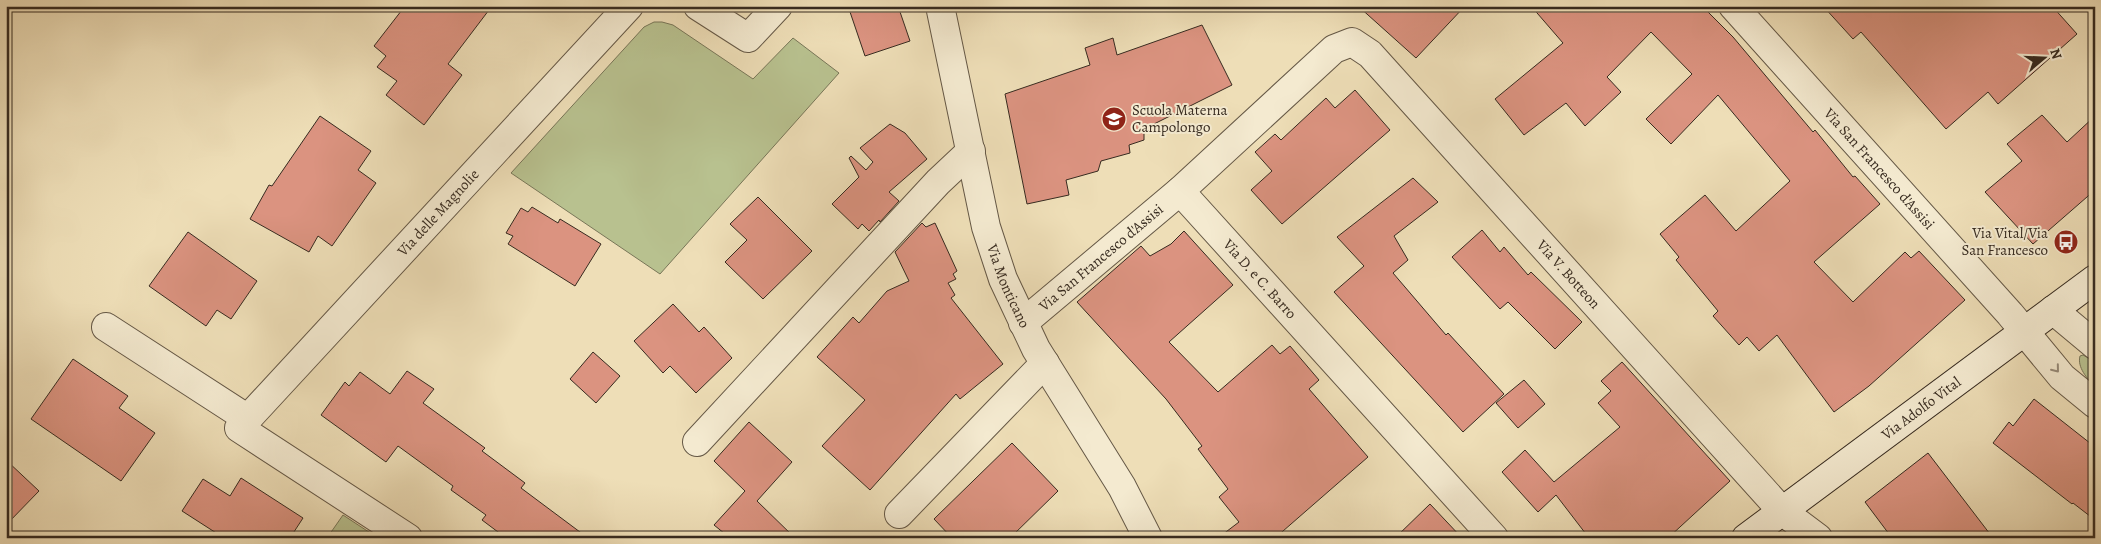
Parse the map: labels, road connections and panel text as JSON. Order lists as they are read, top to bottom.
{
  "streets": {
    "street": [
      "Via San Francesco d'Assisi",
      "Via delle Magnolie",
      "Via V. Botteon",
      "Via D. e C. Barro",
      "Via Monticano",
      "Via Adolfo Vital"
    ]
  },
  "crossings": [
    ["Via San Francesco d'Assisi", "Via V. Botteon"],
    ["Via San Francesco d'Assisi", "Via D. e C. Barro"],
    ["Via San Francesco d'Assisi", "Via Monticano"],
    ["Via San Francesco d'Assisi", "Via Adolfo Vital"],
    ["Via V. Botteon", "Via D. e C. Barro"],
    ["Via V. Botteon", "Via Adolfo Vital"]
  ],
  "places": {
    "school or university": ["Scuola Materna Campolongo"],
    "bus stop": ["Via Vital/Via San Francesco"]
  },
  "north": "right"
}
